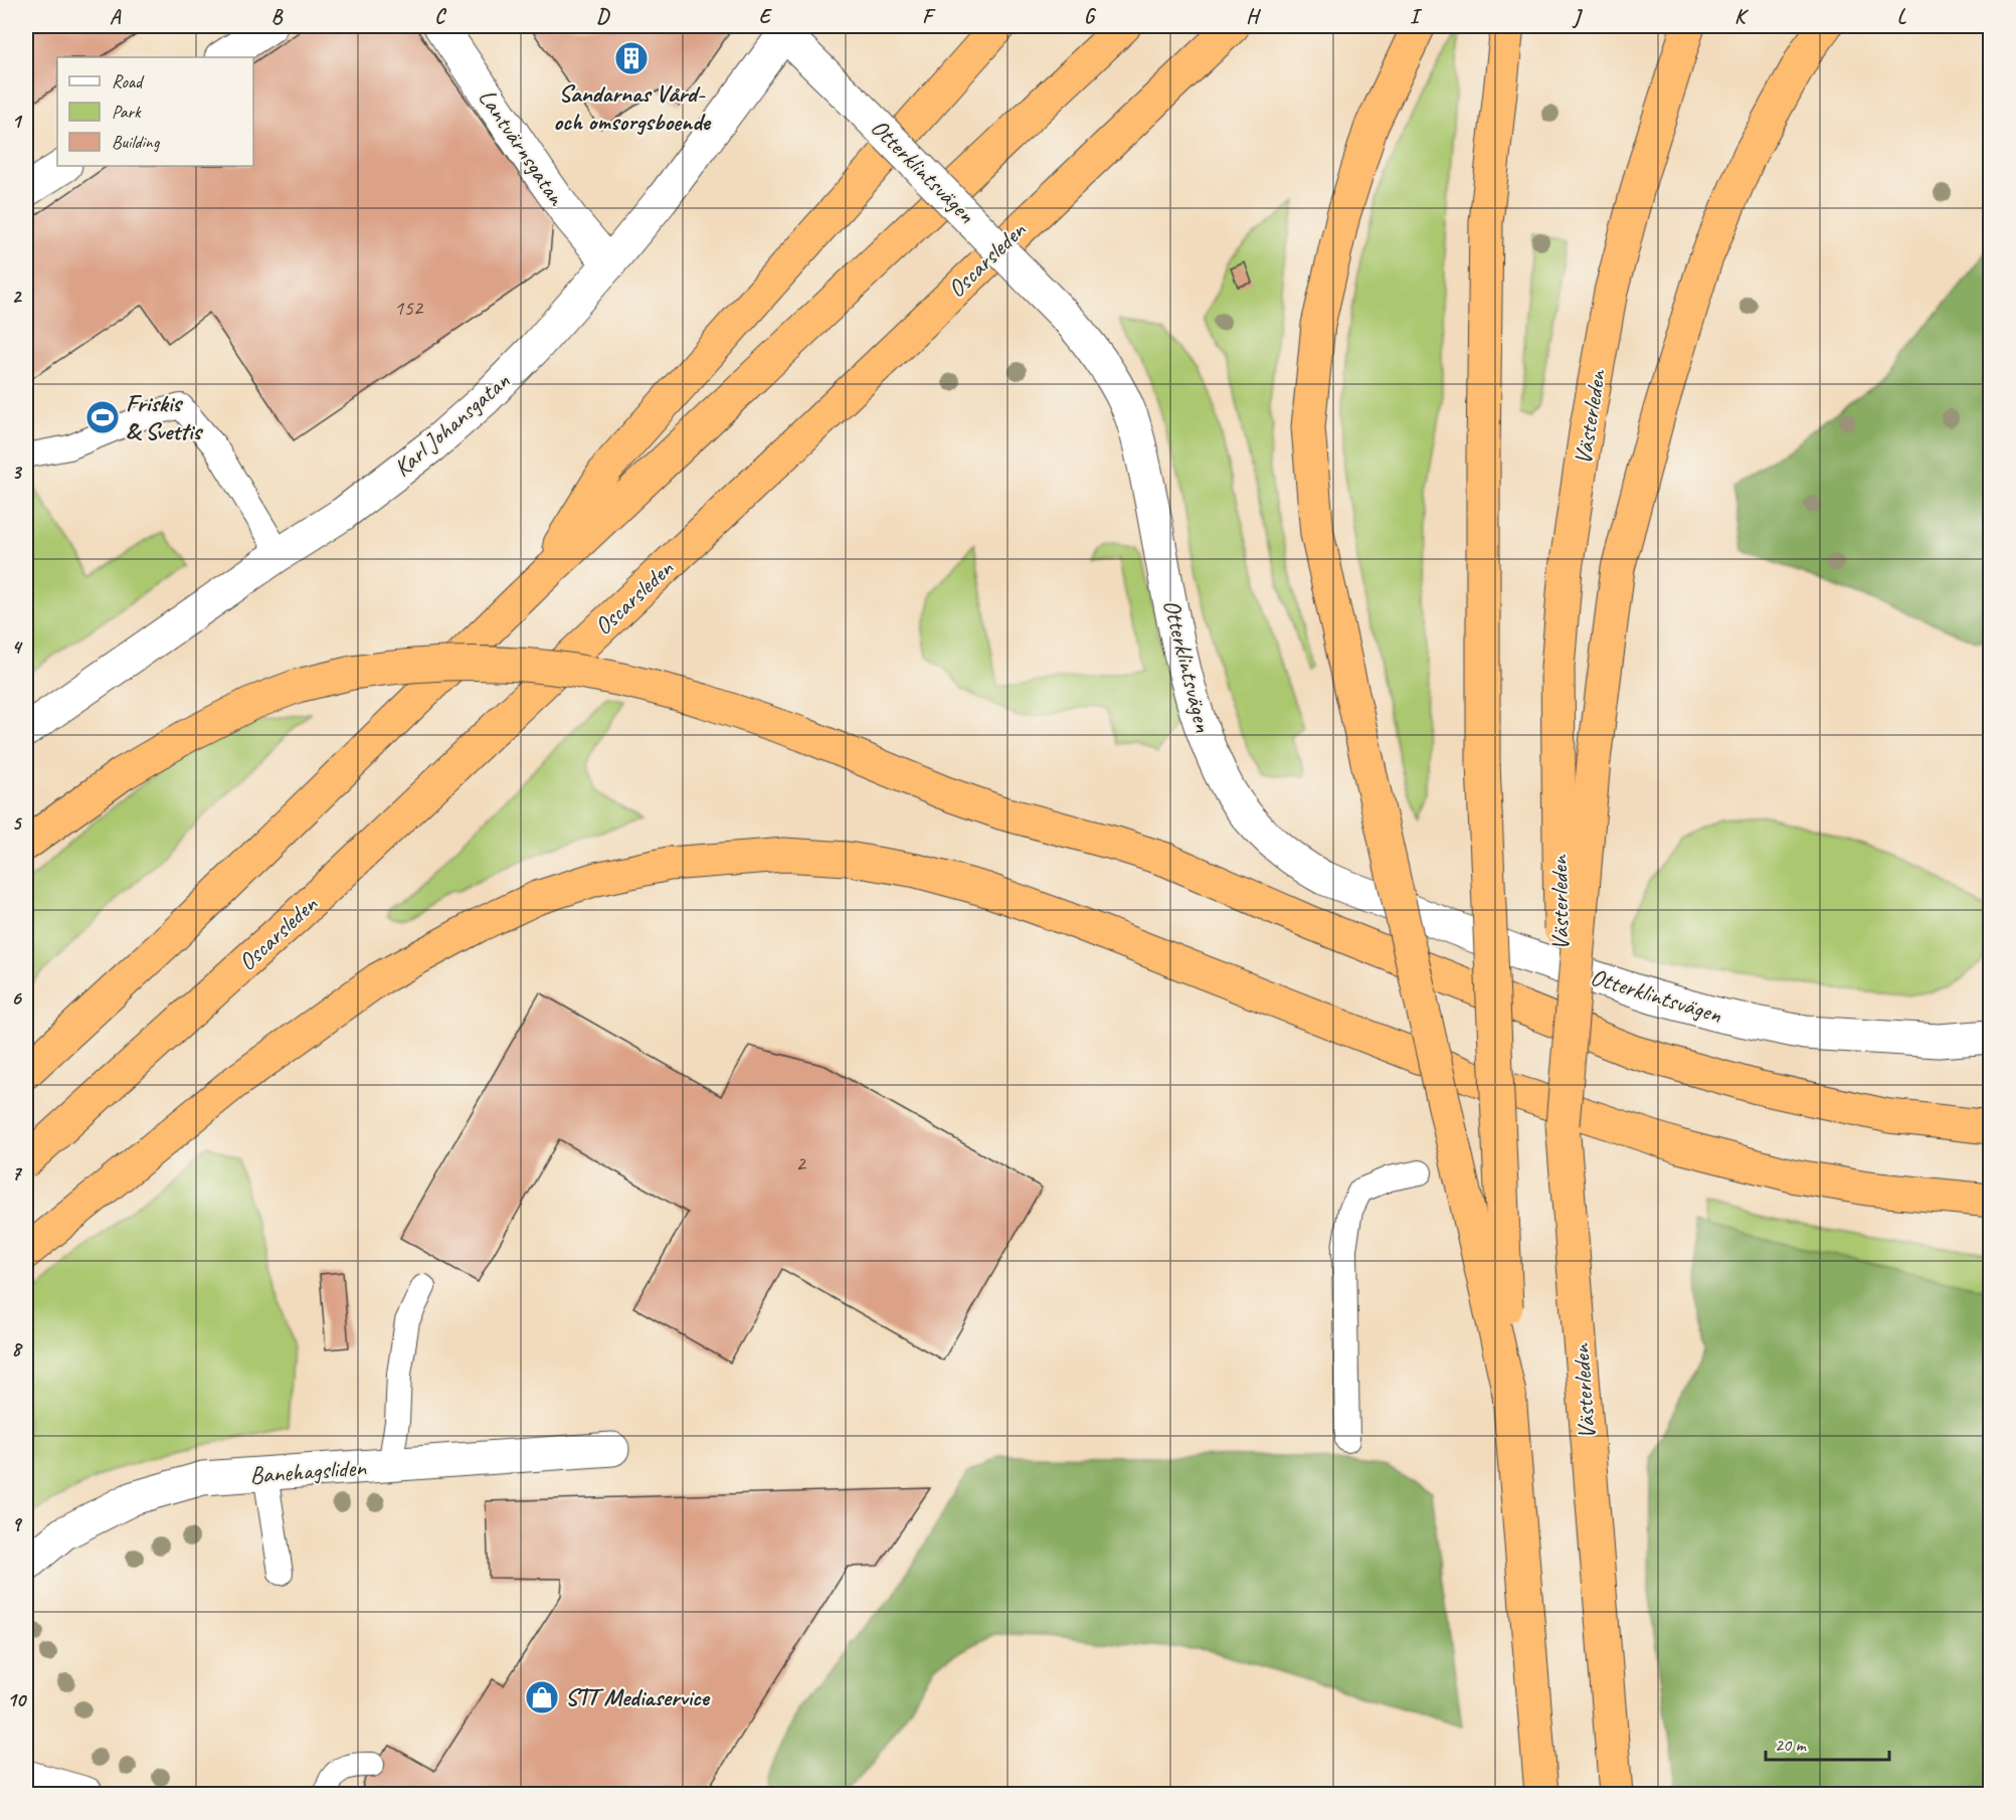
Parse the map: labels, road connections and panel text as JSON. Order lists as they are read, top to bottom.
{
  "streets": {
    "highway": ["Oscarsleden", "Västerleden"],
    "street": [
      "Lantvärnsgatan",
      "Otterklintsvägen",
      "Karl Johansgatan",
      "Banehagsliden"
    ]
  },
  "crossings": [
    ["Lantvärnsgatan", "Karl Johansgatan"],
    ["Otterklintsvägen", "Karl Johansgatan"]
  ],
  "places": {
    "building": ["Sandarnas Vård- och omsorgsboende"],
    "sports": ["Friskis & Svettis"],
    "shop": ["STT Mediaservice"]
  },
  "house_numbers": ["152", "2"],
  "legend": ["Road", "Park", "Building"],
  "scale_bar": "20 m",
  "grid": {
    "columns": [
      "A",
      "B",
      "C",
      "D",
      "E",
      "F",
      "G",
      "H",
      "I",
      "J",
      "K",
      "L"
    ],
    "rows": [
      "1",
      "2",
      "3",
      "4",
      "5",
      "6",
      "7",
      "8",
      "9",
      "10"
    ]
  }
}
